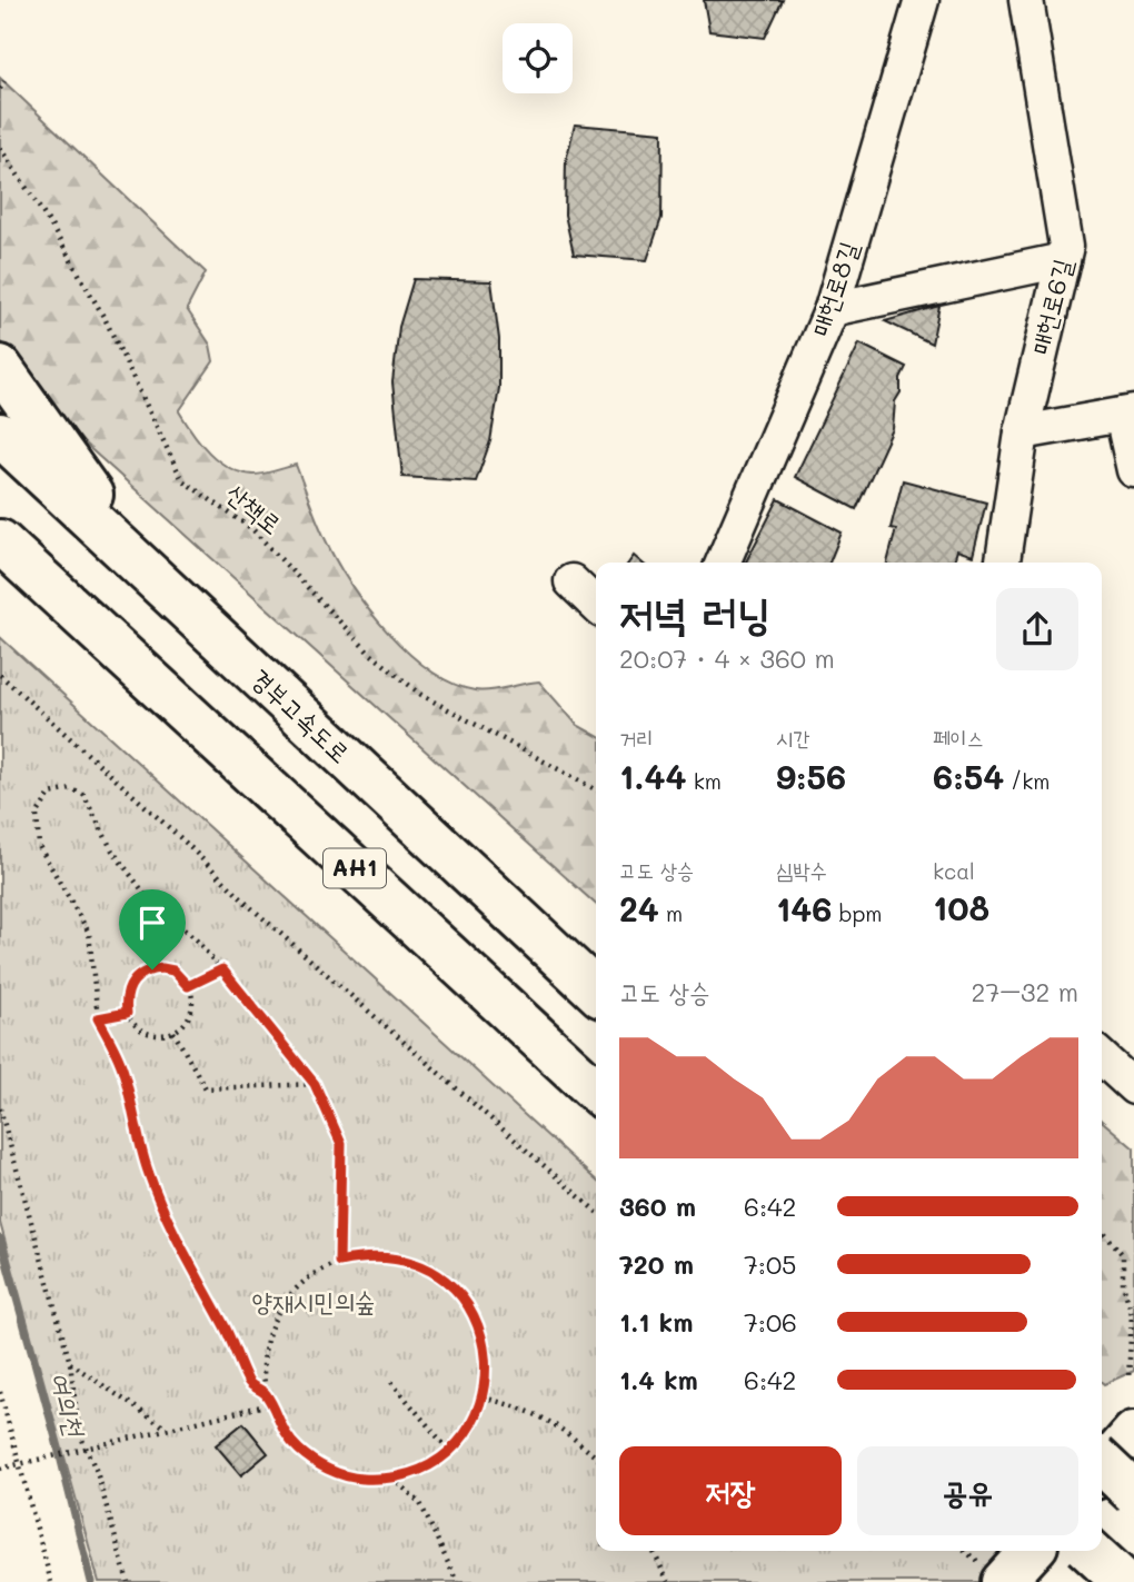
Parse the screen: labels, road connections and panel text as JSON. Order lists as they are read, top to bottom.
{
  "streets": {
    "main road": ["경부고속도로", "AH1"],
    "street": ["매헌로8길", "매헌로6길"],
    "path": ["산책로"]
  },
  "water": ["여의천"],
  "parks": ["양재시민의숲"],
  "page": {
    "heading": ["저녁 러닝", "20:07 · 4 × 360 m"],
    "stats": [
      ["거리", "1.44 km"],
      ["시간", "9:56"],
      ["페이스", "6:54 /km"],
      ["고도 상승", "24 m"],
      ["심박수", "146 bpm"],
      ["kcal", "108"]
    ],
    "chart": ["고도 상승", "27–32 m"],
    "list": [
      {
        "name": "360 m",
        "note": "6:42"
      },
      {
        "name": "720 m",
        "note": "7:05"
      },
      {
        "name": "1.1 km",
        "note": "7:06"
      },
      {
        "name": "1.4 km",
        "note": "6:42"
      }
    ],
    "buttons": ["저장", "공유"]
  }
}
